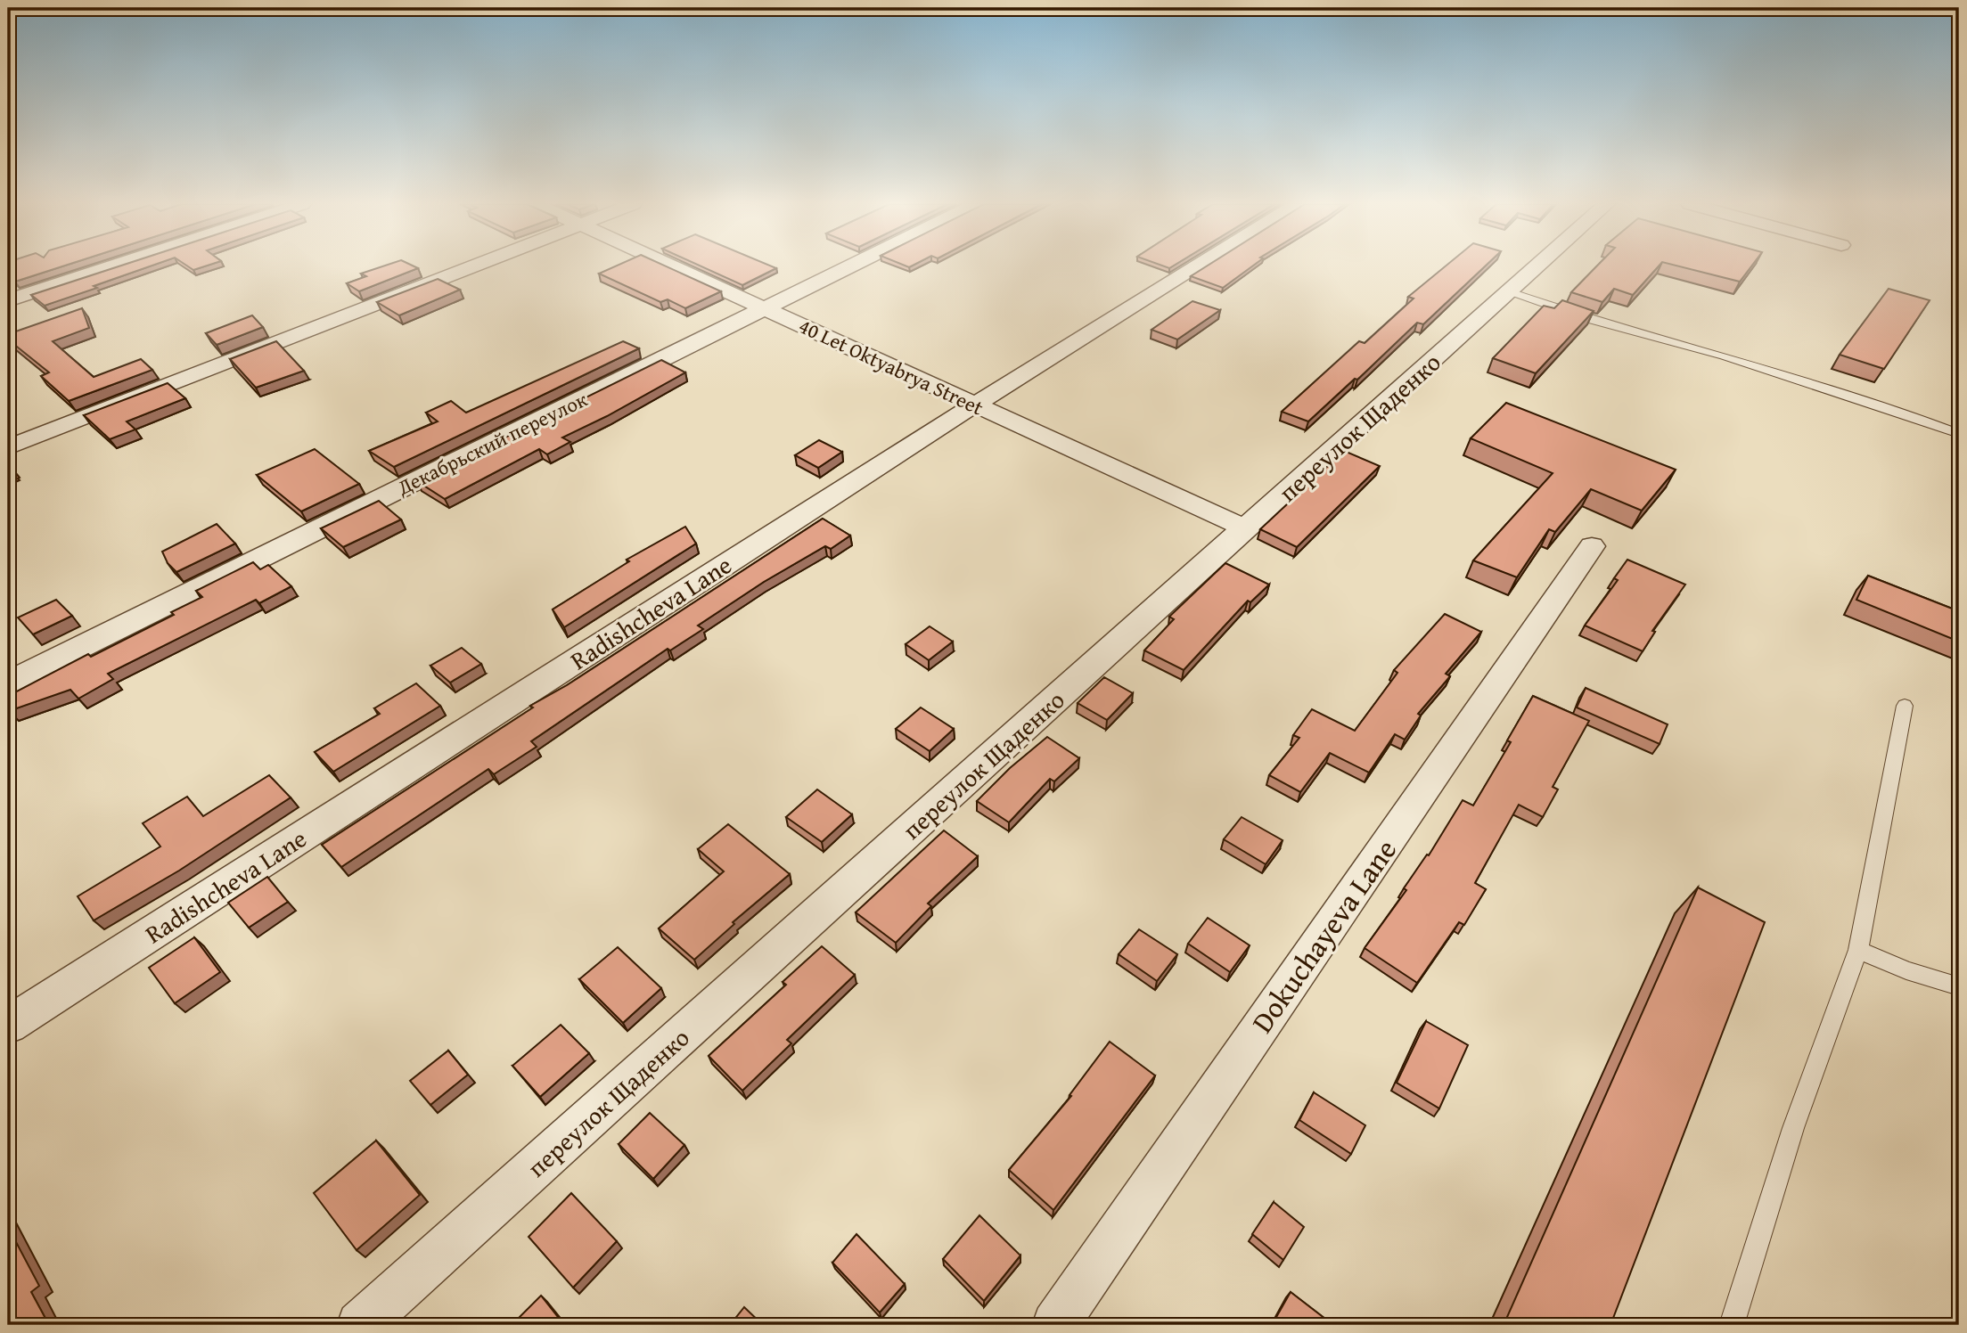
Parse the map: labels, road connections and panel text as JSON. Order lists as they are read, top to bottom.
{
  "streets": {
    "street": [
      "40 Let Oktyabrya Street",
      "переулок Щаденко",
      "Декабрьский переулок",
      "Radishcheva Lane",
      "Dokuchayeva Lane"
    ]
  },
  "crossings": [
    ["40 Let Oktyabrya Street", "переулок Щаденко"],
    ["40 Let Oktyabrya Street", "Декабрьский переулок"],
    ["40 Let Oktyabrya Street", "Radishcheva Lane"]
  ]
}
